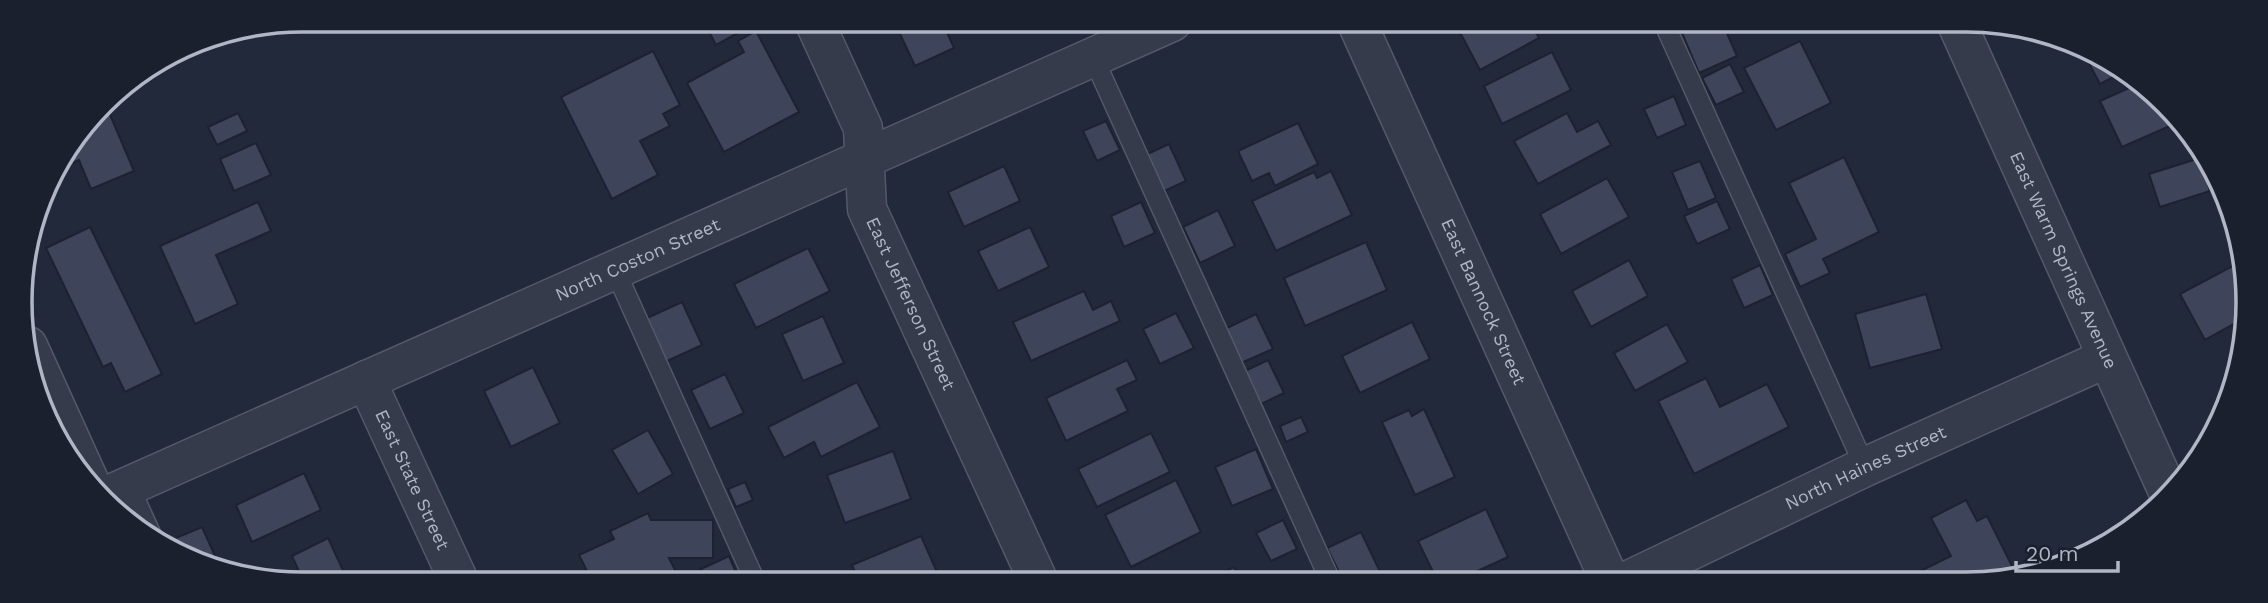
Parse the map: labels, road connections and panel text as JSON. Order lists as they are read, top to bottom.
{
  "streets": {
    "street": [
      "North Coston Street",
      "East Warm Springs Avenue",
      "East Bannock Street",
      "East Jefferson Street",
      "North Haines Street",
      "East State Street"
    ]
  },
  "crossings": [
    ["North Coston Street", "East Jefferson Street"],
    ["North Coston Street", "East State Street"],
    ["East Warm Springs Avenue", "North Haines Street"]
  ],
  "scale_bar": "20 m"
}
